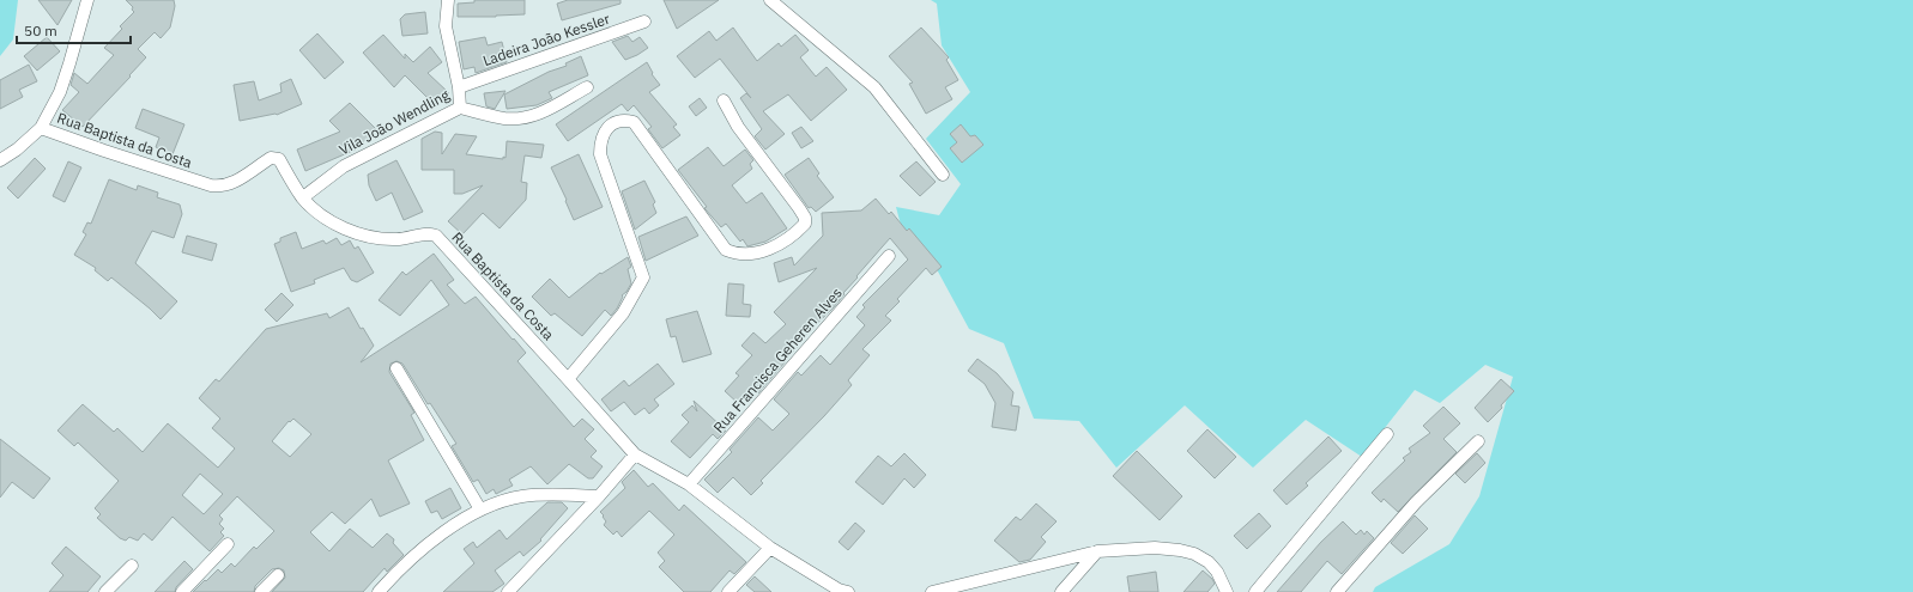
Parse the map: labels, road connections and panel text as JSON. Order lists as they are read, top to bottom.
{
  "streets": {
    "street": [
      "Ladeira João Kessler",
      "Vila João Wendling",
      "Rua Baptista da Costa",
      "Rua Francisca Geheren Alves"
    ]
  },
  "crossings": [
    ["Ladeira João Kessler", "Vila João Wendling"],
    ["Vila João Wendling", "Rua Baptista da Costa"]
  ],
  "scale_bar": "50 m"
}
